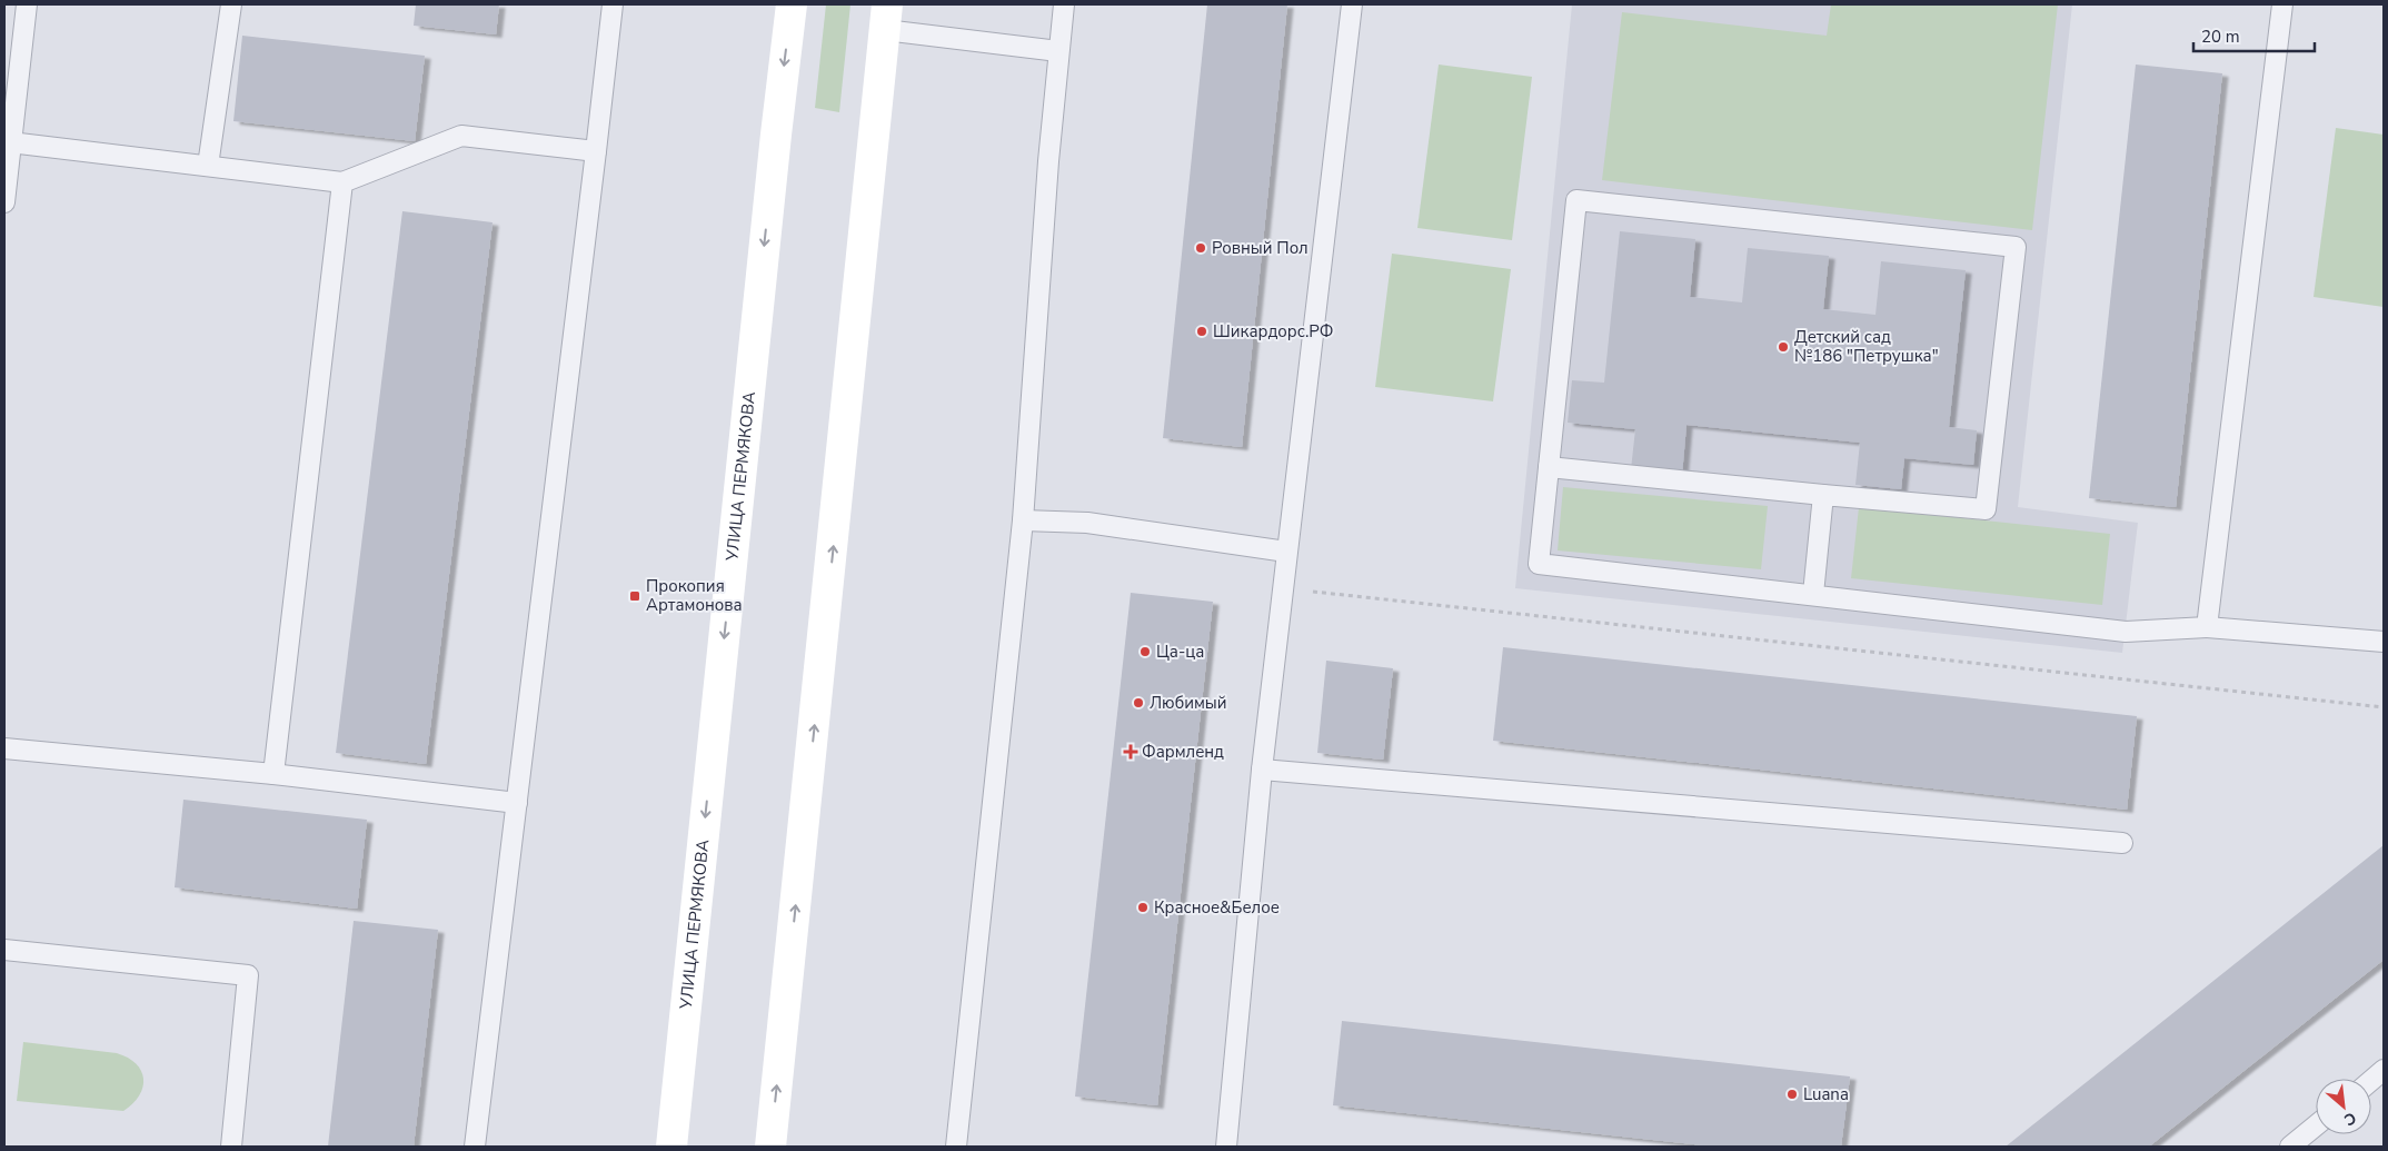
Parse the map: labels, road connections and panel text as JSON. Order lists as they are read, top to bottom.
{
  "streets": {
    "main road": ["УЛИЦА ПЕРМЯКОВА"]
  },
  "places": {
    "other": [
      "Ровный Пол",
      "Шикардорс.РФ",
      "Детский сад №186 \"Петрушка\"",
      "Ца-ца",
      "Любимый",
      "Красное&Белое",
      "Luana"
    ],
    "transit": ["Прокопия Артамонова"],
    "health": ["Фармленд"]
  },
  "scale_bar": "20 m",
  "north": "bottom right"
}
